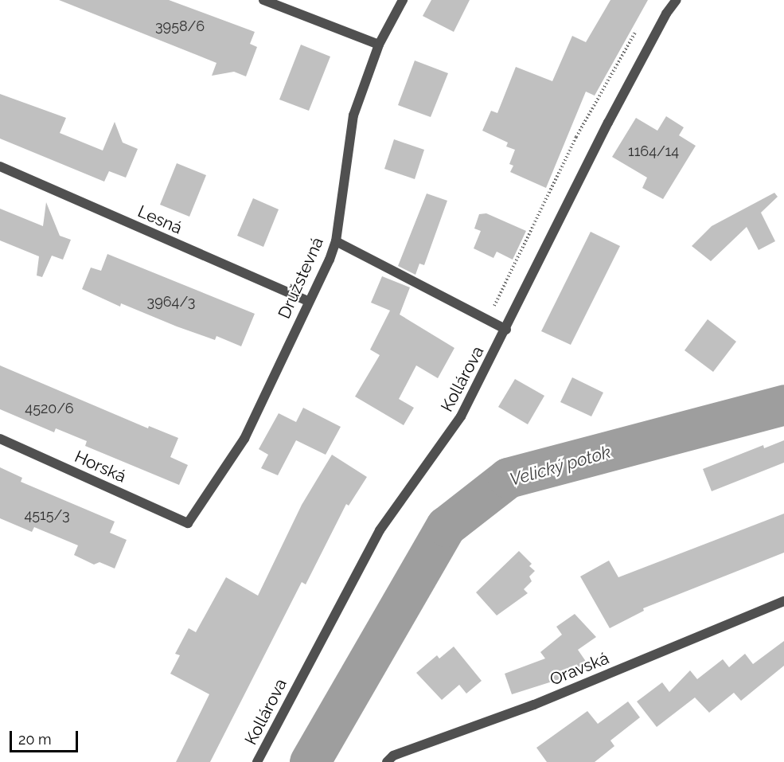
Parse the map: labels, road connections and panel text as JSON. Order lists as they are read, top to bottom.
{
  "streets": {
    "street": [
      "Lesná",
      "Družstevná",
      "Kollárova",
      "Horská",
      "Oravská"
    ]
  },
  "crossings": [
    ["Lesná", "Družstevná"],
    ["Družstevná", "Horská"]
  ],
  "water": ["Velický potok"],
  "house_numbers": [
    "3958/6",
    "1164/14",
    "3964/3",
    "4520/6",
    "4515/3"
  ],
  "scale_bar": "20 m"
}
